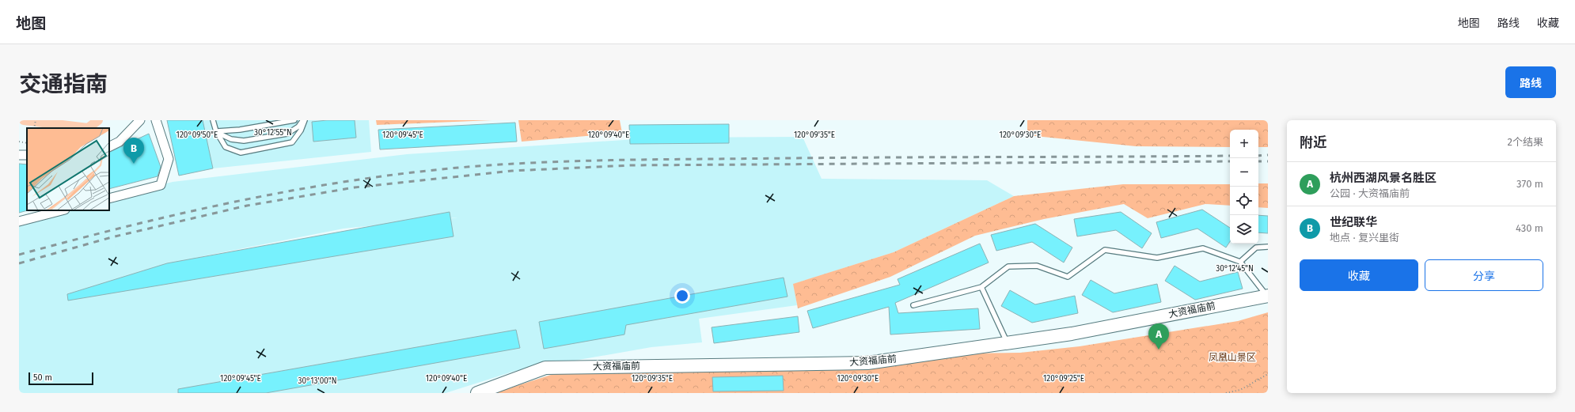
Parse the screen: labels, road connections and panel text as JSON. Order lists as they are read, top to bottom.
{
  "streets": {
    "street": ["大资福庙前"]
  },
  "parks": ["凤凰山景区"],
  "scale_bar": "50 m",
  "page": {
    "header": "地图",
    "nav": ["地图", "路线", "收藏"],
    "title": "交通指南",
    "buttons": [
      "路线",
      ["收藏", "分享"]
    ],
    "heading": ["附近", "2个结果"],
    "map_buttons": ["+", "−"],
    "pins": ["B", "A"],
    "list": [
      {
        "mark": "A",
        "name": "杭州西湖风景名胜区",
        "note": "公园 · 大资福庙前",
        "value": "370 m"
      },
      {
        "mark": "B",
        "name": "世纪联华",
        "note": "地点 · 复兴里街",
        "value": "430 m"
      }
    ],
    "scale": "50 m"
  },
  "coordinates": [
    "30°12'55\"N",
    "120°09'50\"E",
    "120°09'45\"E",
    "120°09'40\"E",
    "120°09'35\"E",
    "120°09'30\"E",
    "30°12'45\"N",
    "120°09'25\"E",
    "30°13'00\"N"
  ]
}
